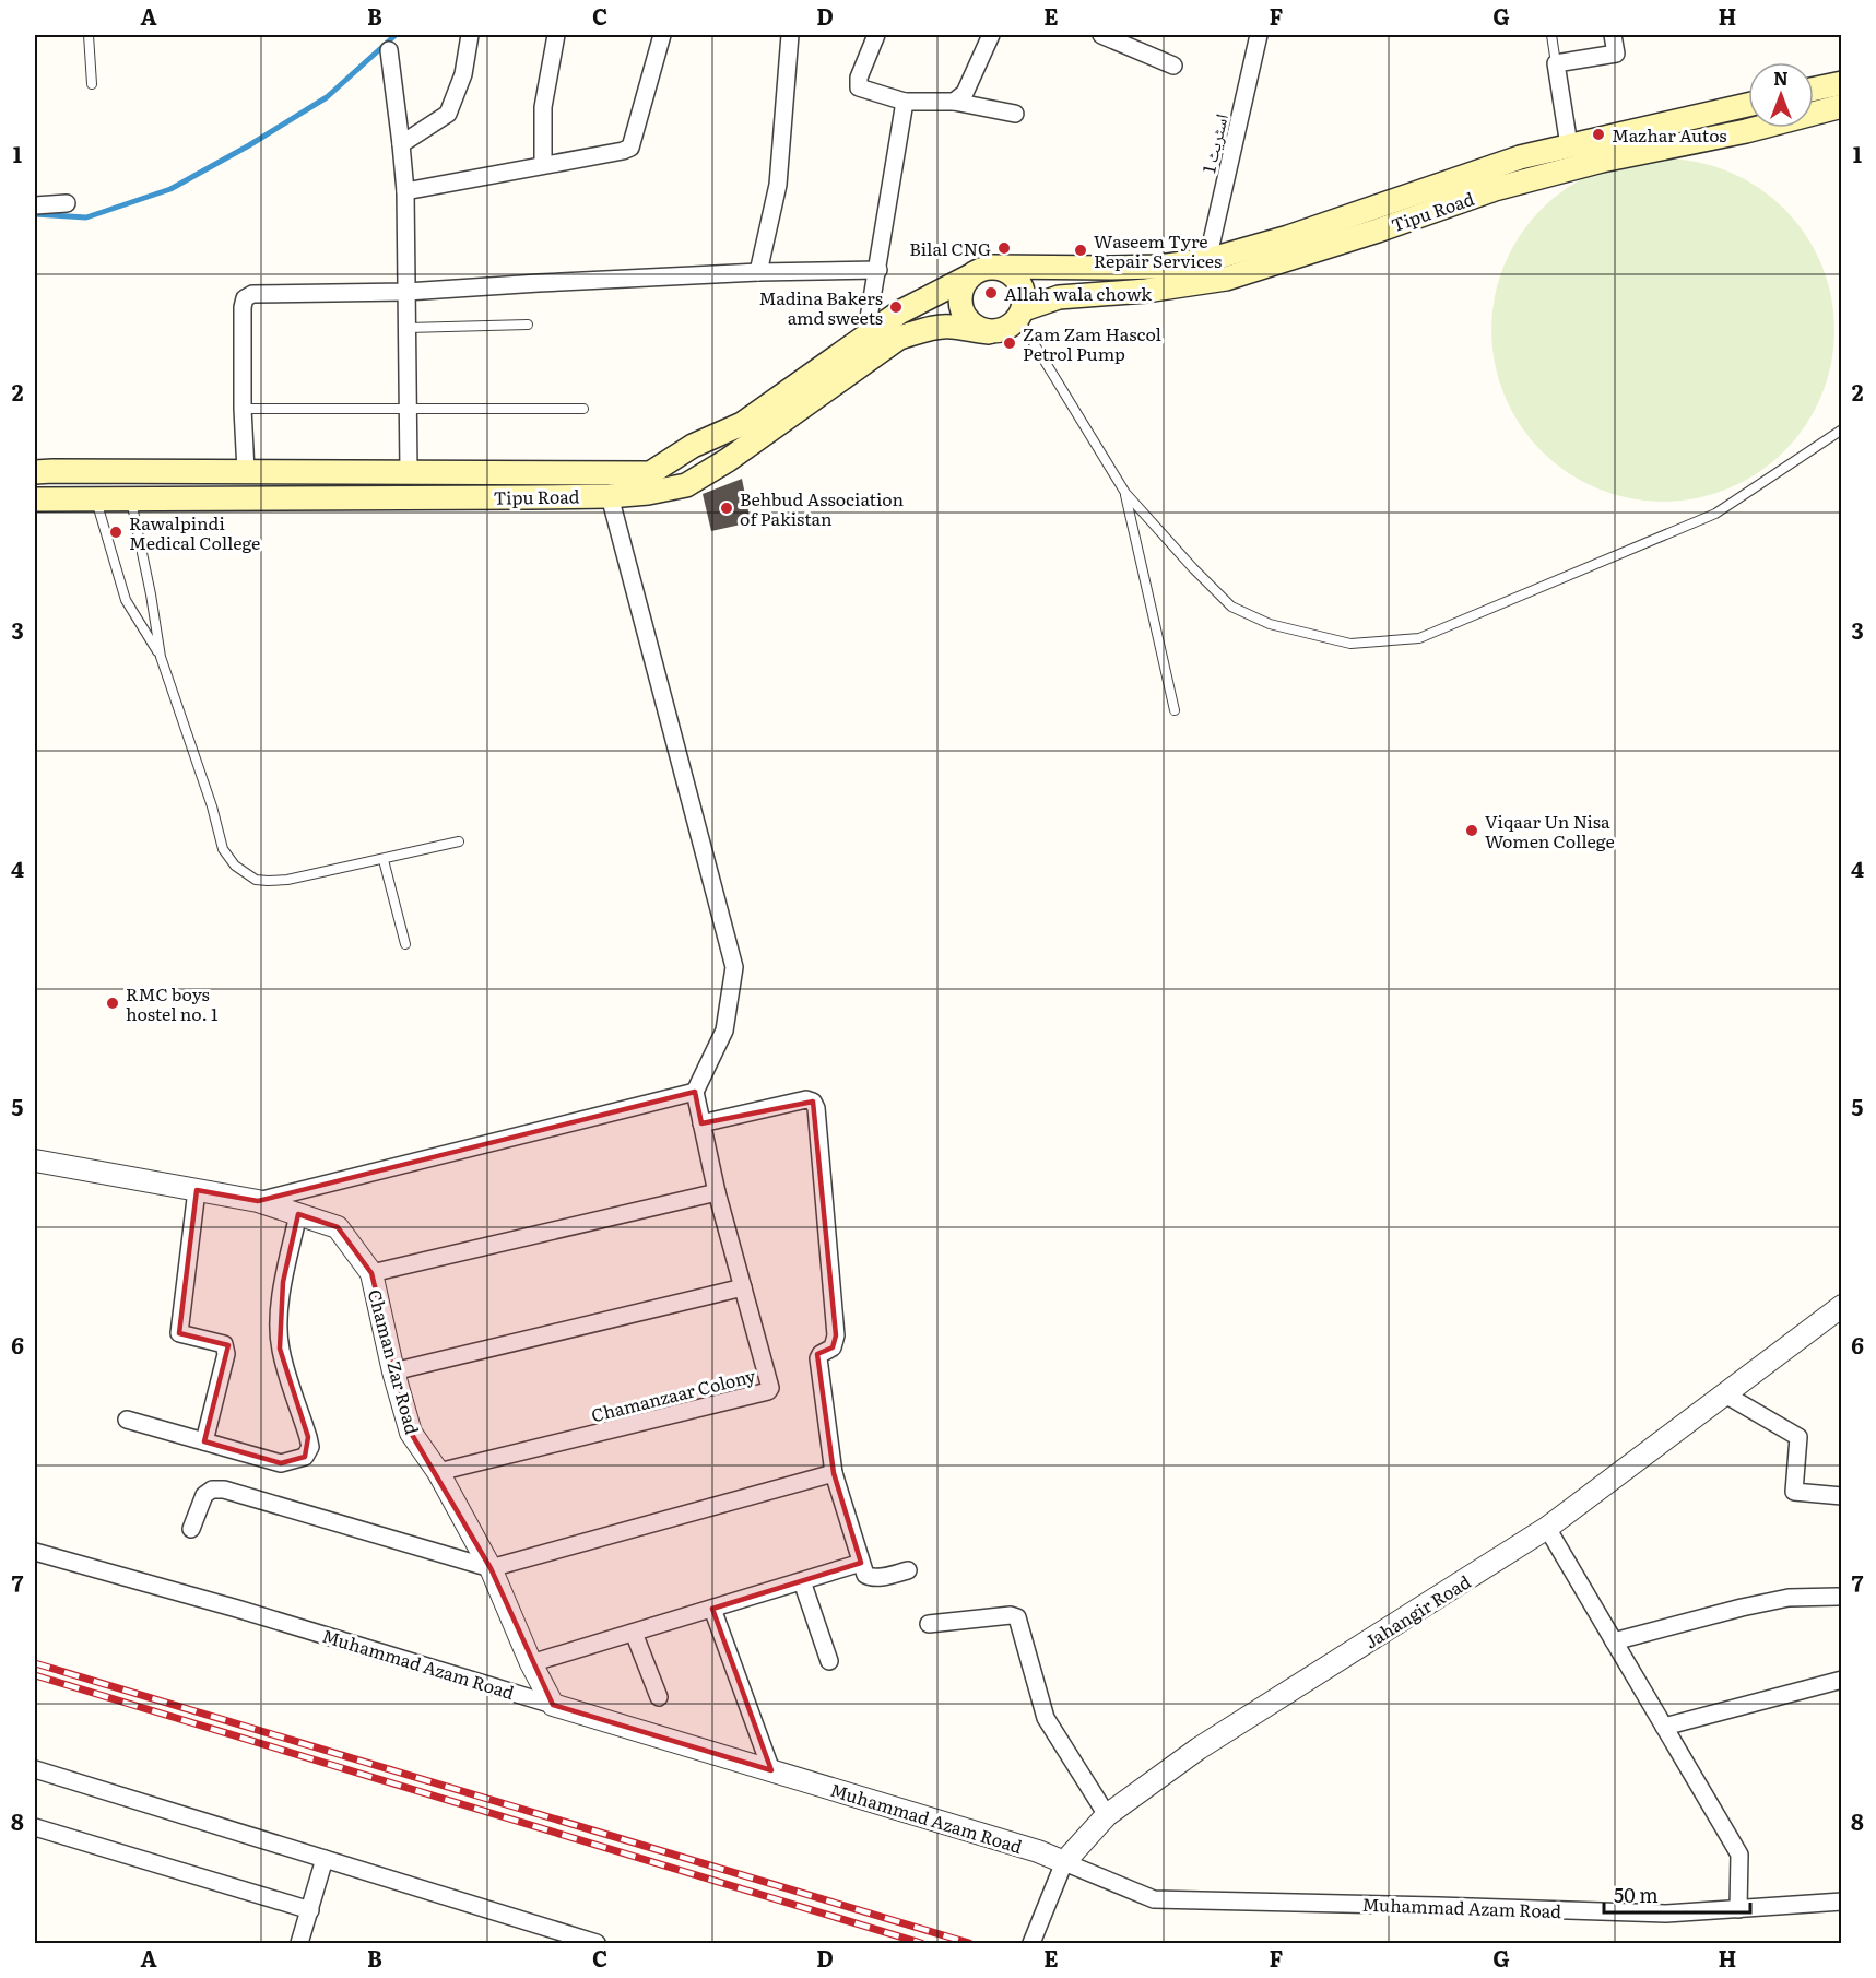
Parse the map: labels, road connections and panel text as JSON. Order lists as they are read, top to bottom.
{
  "streets": {
    "main road": ["Tipu Road"],
    "street": [
      "اسٹریٹ 1",
      "Chaman Zar Road",
      "Chamanzaar Colony",
      "Jahangir Road",
      "Muhammad Azam Road"
    ]
  },
  "crossings": [
    ["Chaman Zar Road", "Chamanzaar Colony"],
    ["Chaman Zar Road", "Muhammad Azam Road"],
    ["Jahangir Road", "Muhammad Azam Road"]
  ],
  "places": [
    "Mazhar Autos",
    "Bilal CNG",
    "Waseem Tyre Repair Services",
    "Allah wala chowk",
    "Madina Bakers amd sweets",
    "Zam Zam Hascol Petrol Pump",
    "Behbud Association of Pakistan",
    "Rawalpindi Medical College",
    "Viqaar Un Nisa Women College",
    "RMC boys hostel no. 1"
  ],
  "scale_bar": "50 m",
  "north": "top",
  "grid": {
    "columns": [
      "A",
      "B",
      "C",
      "D",
      "E",
      "F",
      "G",
      "H"
    ],
    "rows": [
      "1",
      "2",
      "3",
      "4",
      "5",
      "6",
      "7",
      "8"
    ]
  }
}
